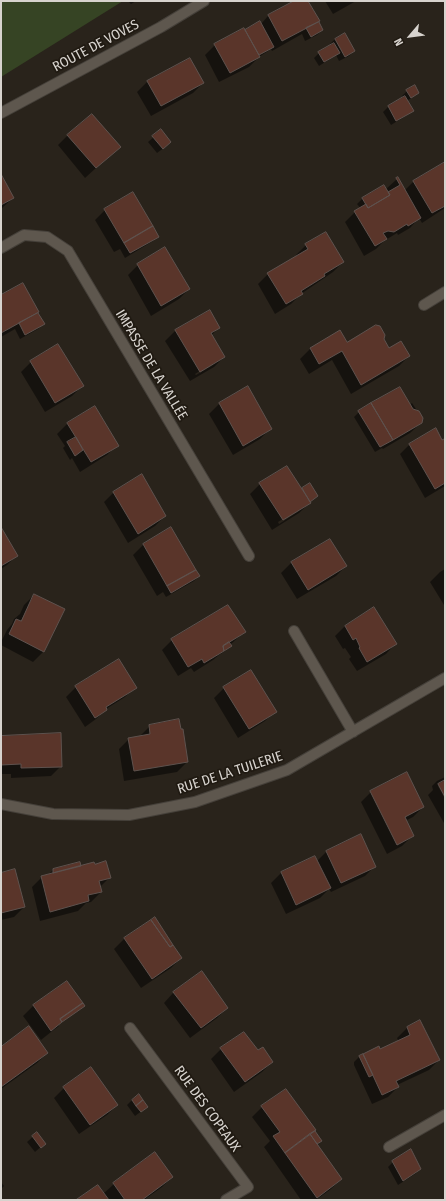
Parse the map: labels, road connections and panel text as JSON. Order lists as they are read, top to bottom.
{
  "streets": {
    "street": [
      "ROUTE DE VOVES",
      "IMPASSE DE LA VALLÉE",
      "RUE DE LA TUILERIE",
      "RUE DES COPEAUX"
    ]
  },
  "north": "bottom left"
}
